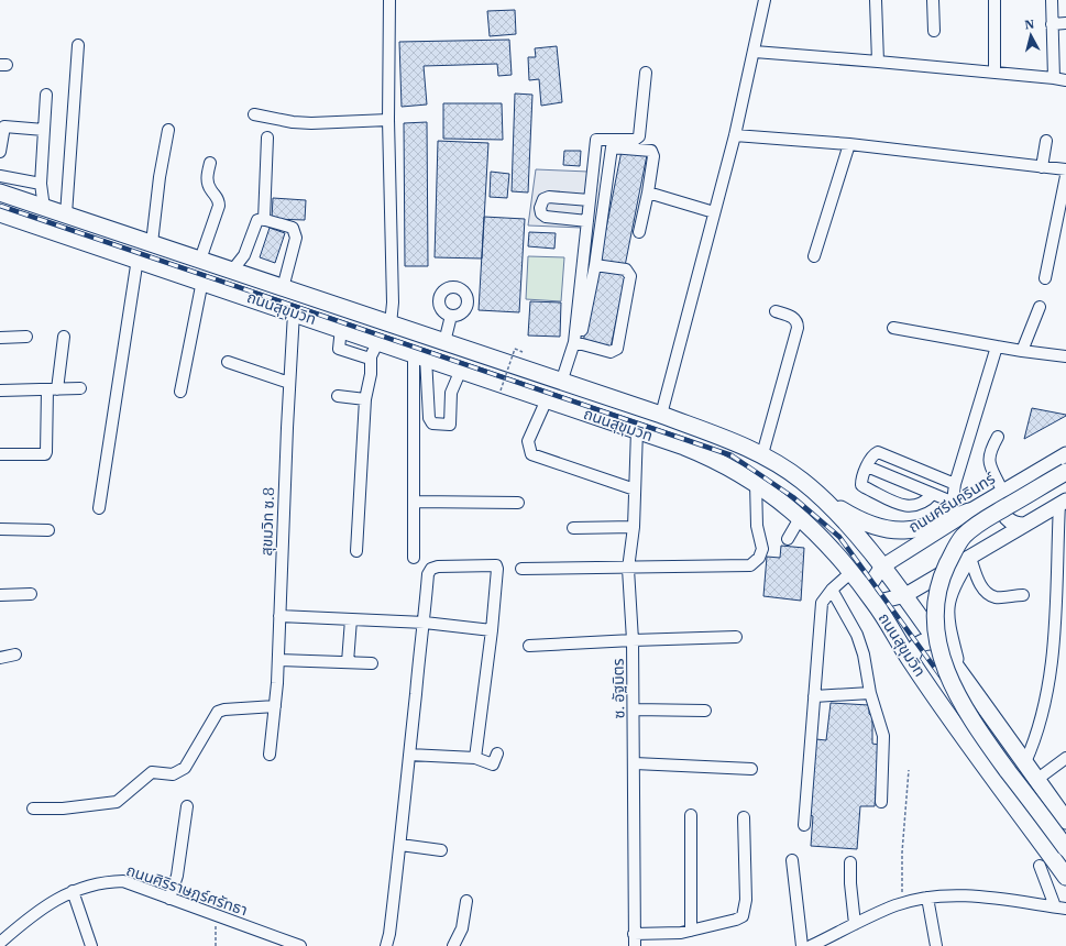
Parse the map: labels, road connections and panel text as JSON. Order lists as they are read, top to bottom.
{
  "streets": {
    "highway": ["ถนนสุขุมวิท"],
    "main road": ["ถนนศรีนครินทร์"],
    "street": ["สุขมวิท ซ.8", "ซ. อัฐมิตร", "ถนนศิริราษฎร์ศรัทธา"]
  },
  "crossings": [
    ["ถนนสุขุมวิท", "ถนนศรีนครินทร์"],
    ["ถนนสุขุมวิท", "สุขมวิท ซ.8"],
    ["ถนนสุขุมวิท", "ซ. อัฐมิตร"]
  ],
  "north": "top"
}
